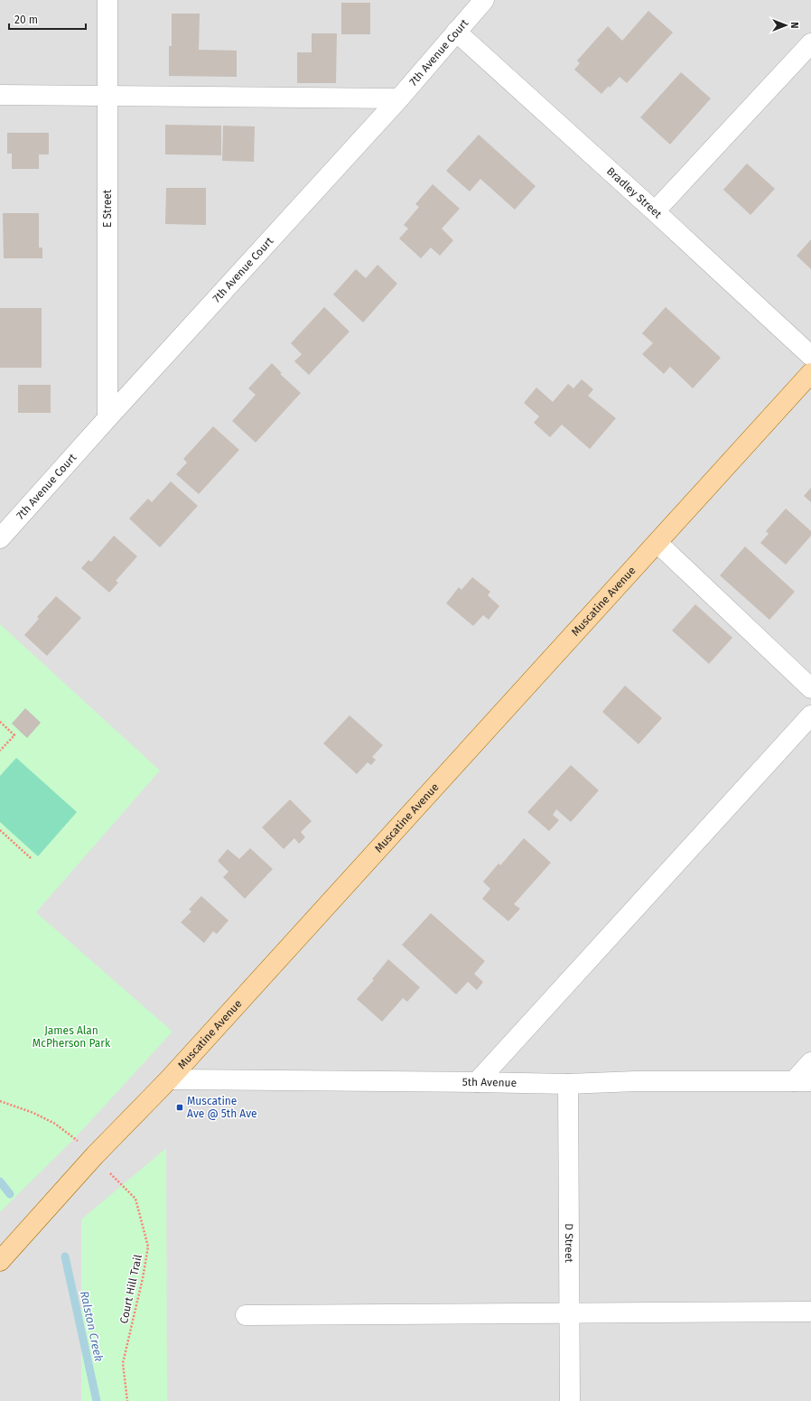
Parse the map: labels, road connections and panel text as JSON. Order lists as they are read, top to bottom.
{
  "streets": {
    "main road": ["Muscatine Avenue"],
    "street": [
      "7th Avenue Court",
      "Bradley Street",
      "E Street",
      "5th Avenue",
      "D Street"
    ],
    "path": ["Court Hill Trail"]
  },
  "crossings": [
    ["7th Avenue Court", "Bradley Street"],
    ["7th Avenue Court", "E Street"],
    ["Muscatine Avenue", "5th Avenue"],
    ["Muscatine Avenue", "Court Hill Trail"],
    ["5th Avenue", "D Street"]
  ],
  "water": ["Ralston Creek"],
  "parks": ["James Alan McPherson Park"],
  "places": {
    "transit": ["Muscatine Ave @ 5th Ave"]
  },
  "scale_bar": "20 m",
  "north": "right"
}
